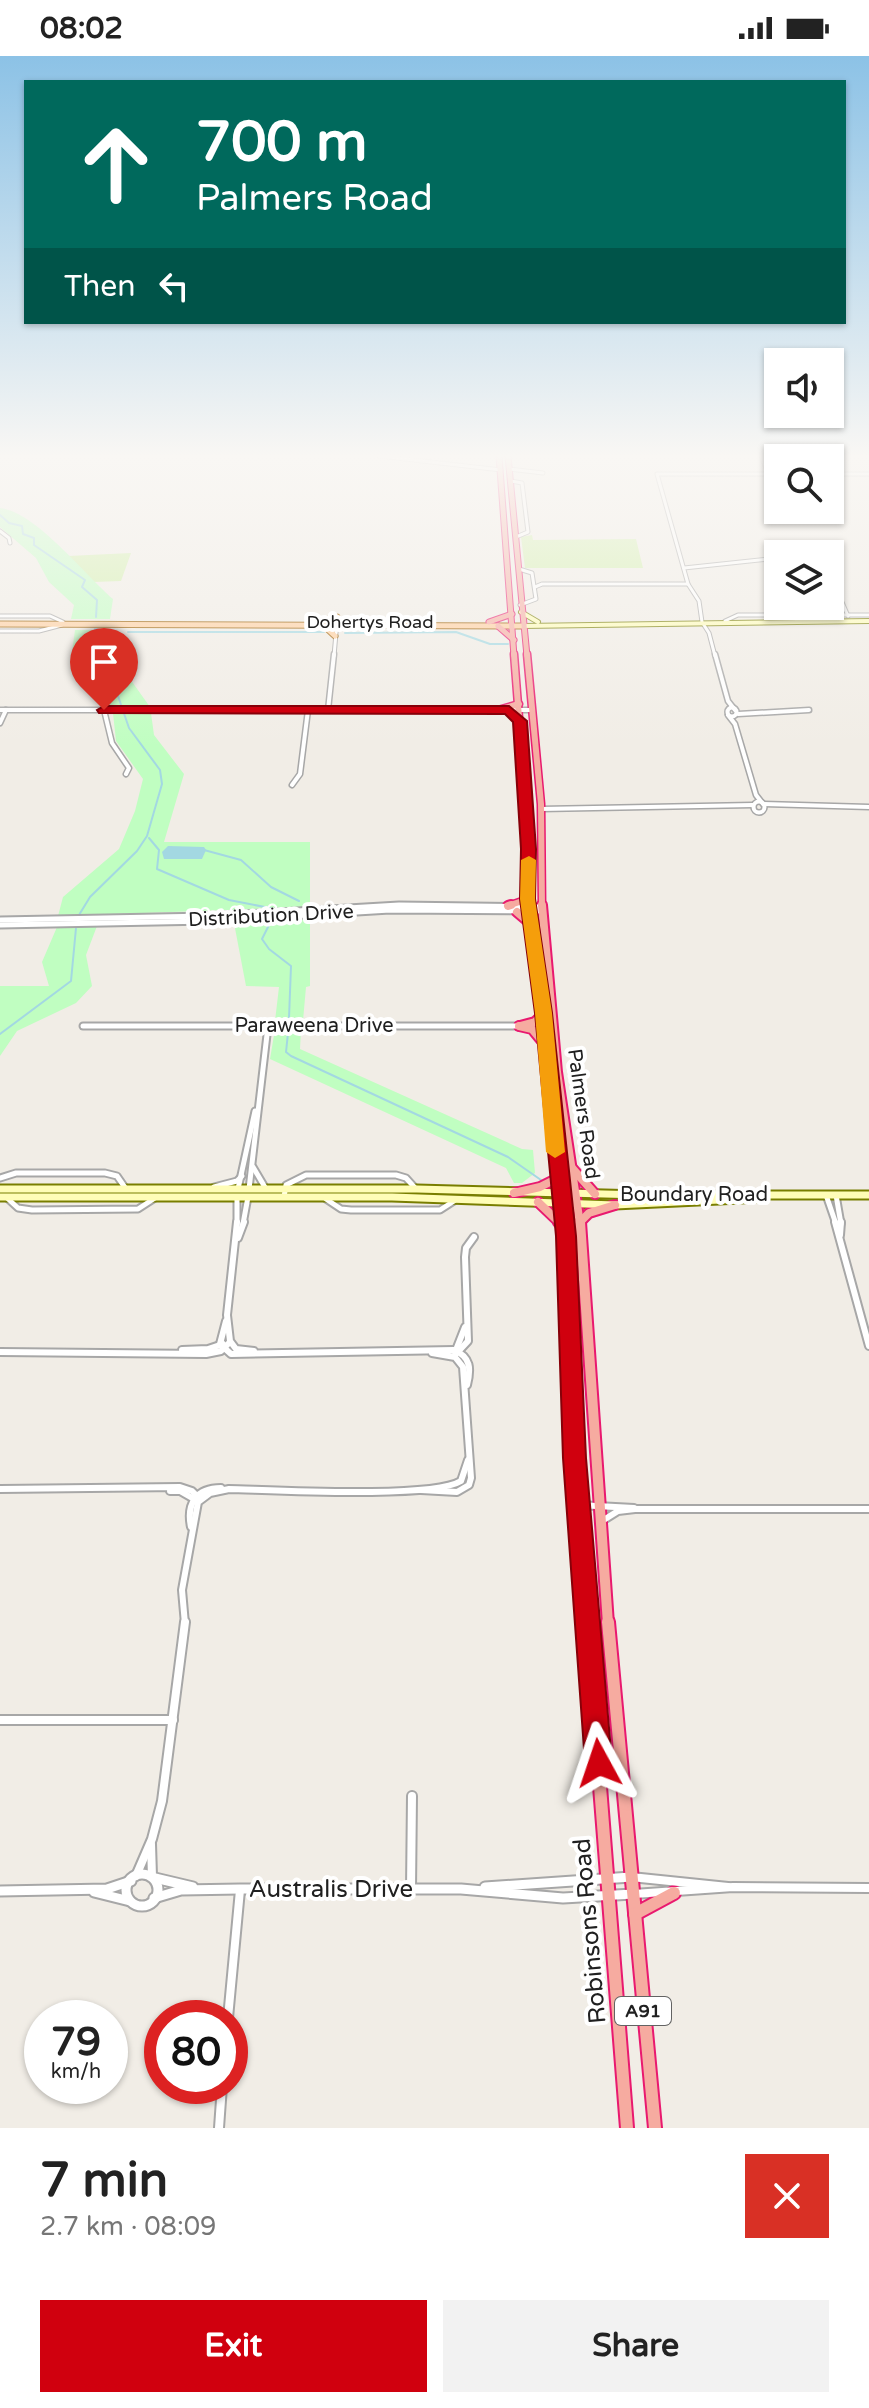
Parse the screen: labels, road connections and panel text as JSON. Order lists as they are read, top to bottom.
{
  "streets": {
    "highway": ["Palmers Road", "Robinsons Road", "A91"],
    "main road": ["Dohertys Road", "Boundary Road"],
    "street": ["Distribution Drive", "Paraweena Drive", "Australis Drive"]
  },
  "crossings": [
    ["Dohertys Road", "Palmers Road"],
    ["Distribution Drive", "Palmers Road"],
    ["Paraweena Drive", "Palmers Road"],
    ["Palmers Road", "Boundary Road"],
    ["Palmers Road", "Robinsons Road"],
    ["Palmers Road", "A91"],
    ["Boundary Road", "Robinsons Road"],
    ["Boundary Road", "A91"],
    ["Australis Drive", "Robinsons Road"],
    ["Australis Drive", "A91"]
  ],
  "page": {
    "status": "08:02",
    "turn": ["700 m", "Palmers Road"],
    "then": "Then",
    "speed": "79 km/h",
    "limit": "80",
    "heading": ["7 min", "2.7 km · 08:09"],
    "buttons": ["Exit", "Share"]
  }
}
